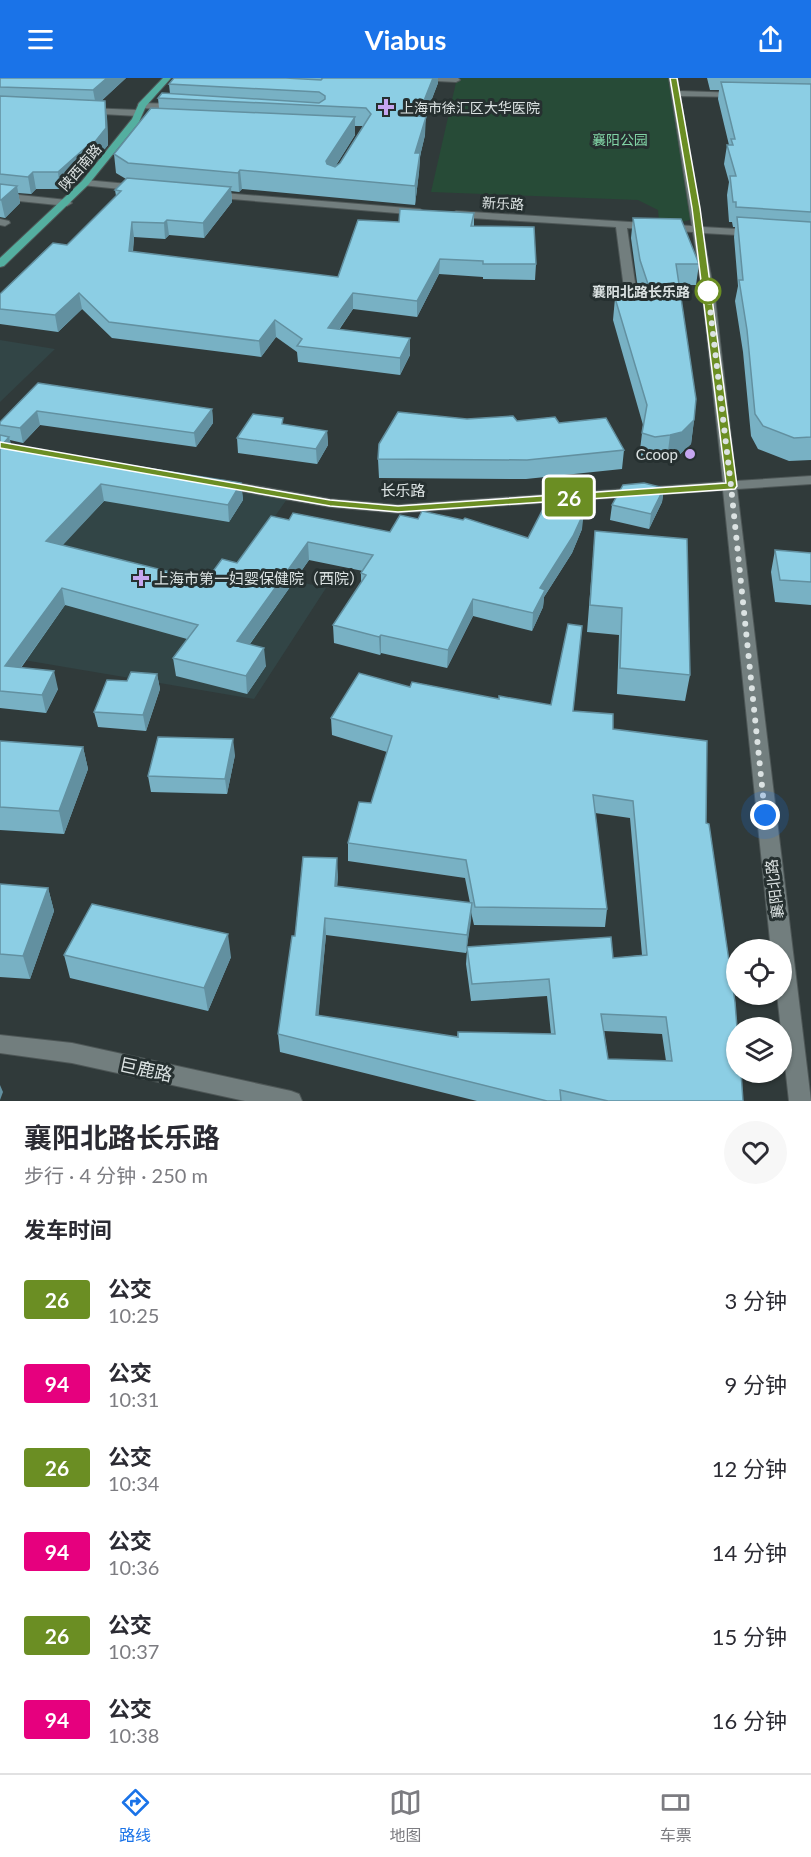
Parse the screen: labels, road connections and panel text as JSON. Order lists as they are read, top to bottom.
{
  "streets": {
    "main road": ["陕西南路"],
    "street": [
      "新乐路",
      "长乐路",
      "襄阳北路",
      "巨鹿路"
    ]
  },
  "crossings": [
    ["新乐路", "襄阳北路"],
    ["长乐路", "襄阳北路"]
  ],
  "parks": ["襄阳公园"],
  "places": {
    "health": ["上海市徐汇区大华医院", "上海市第一妇婴保健院（西院）"],
    "other": ["襄阳北路长乐路", "Ccoop"]
  },
  "lines": ["bus line 26"],
  "page": {
    "header": "Viabus",
    "on_map": "26",
    "heading": [
      ["襄阳北路长乐路", "步行 · 4 分钟 · 250 m"],
      "发车时间"
    ],
    "list": [
      {
        "mark": "26",
        "name": "公交",
        "note": "10:25",
        "value": "3 分钟"
      },
      {
        "mark": "94",
        "name": "公交",
        "note": "10:31",
        "value": "9 分钟"
      },
      {
        "mark": "26",
        "name": "公交",
        "note": "10:34",
        "value": "12 分钟"
      },
      {
        "mark": "94",
        "name": "公交",
        "note": "10:36",
        "value": "14 分钟"
      },
      {
        "mark": "26",
        "name": "公交",
        "note": "10:37",
        "value": "15 分钟"
      },
      {
        "mark": "94",
        "name": "公交",
        "note": "10:38",
        "value": "16 分钟"
      }
    ],
    "tabs": ["路线", "地图", "车票"]
  }
}
